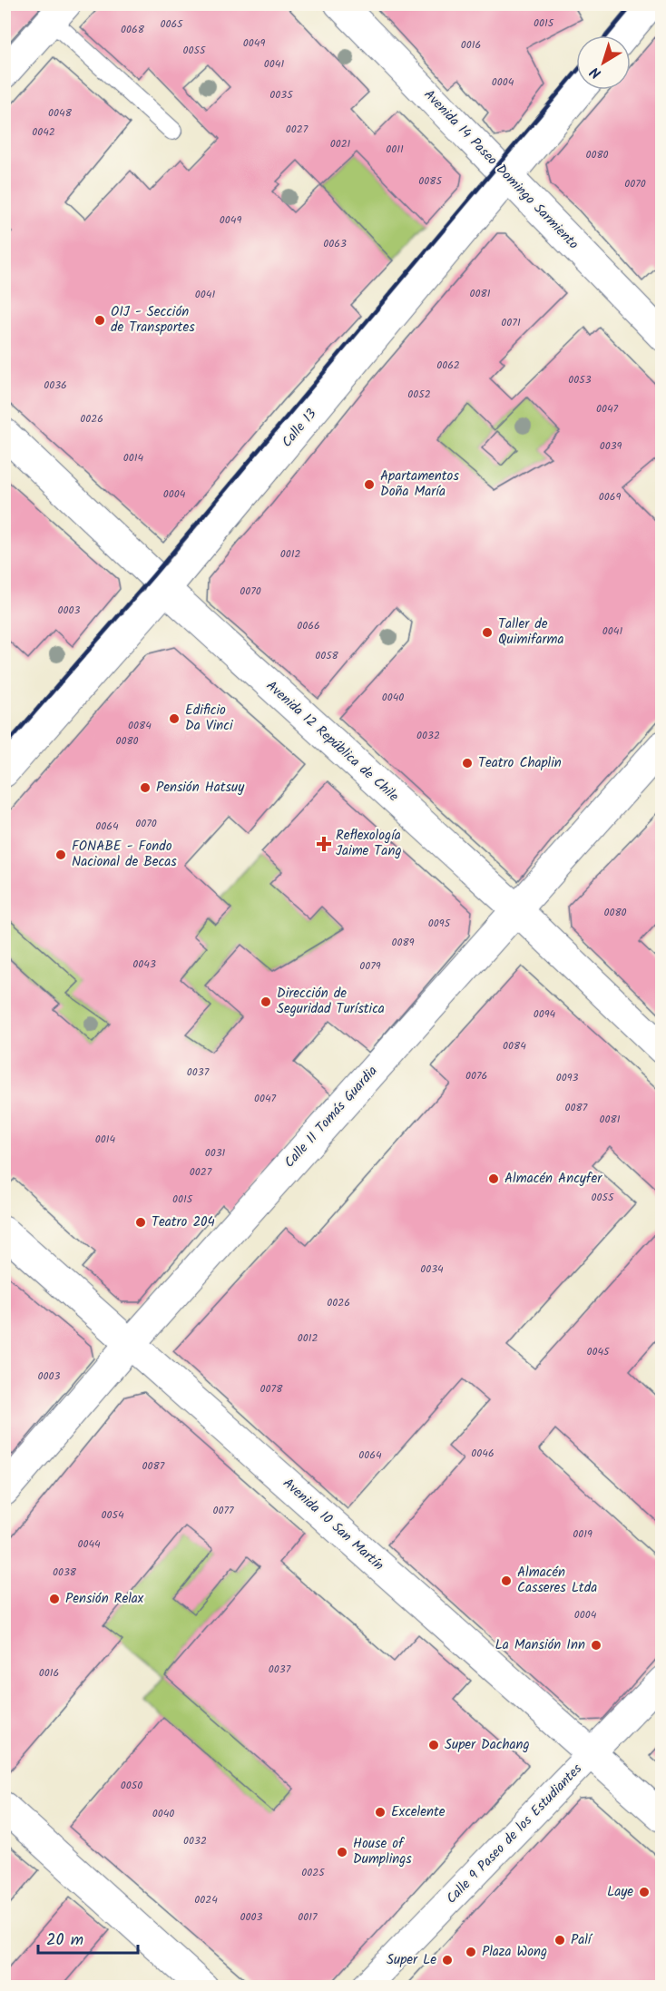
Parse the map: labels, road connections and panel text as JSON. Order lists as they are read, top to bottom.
{
  "streets": {
    "street": [
      "Avenida 14 Paseo Domingo Sarmiento",
      "Calle 13",
      "Avenida 12 República de Chile",
      "Calle 11 Tomás Guardia",
      "Avenida 10 San Martín",
      "Calle 9 Paseo de los Estudiantes"
    ]
  },
  "crossings": [
    ["Avenida 14 Paseo Domingo Sarmiento", "Calle 13"],
    ["Calle 13", "Avenida 12 República de Chile"],
    ["Avenida 12 República de Chile", "Calle 11 Tomás Guardia"],
    ["Calle 11 Tomás Guardia", "Avenida 10 San Martín"],
    ["Avenida 10 San Martín", "Calle 9 Paseo de los Estudiantes"]
  ],
  "places": {
    "other": [
      "OIJ - Sección de Transportes",
      "Apartamentos Doña María",
      "Taller de Quimifarma",
      "Edificio Da Vinci",
      "Teatro Chaplin",
      "Pensión Hatsuy",
      "FONABE - Fondo Nacional de Becas",
      "Dirección de Seguridad Turística",
      "Almacén Ancyfer",
      "Teatro 204",
      "Almacén Casseres Ltda",
      "Pensión Relax",
      "La Mansión Inn",
      "Super Dachang",
      "Excelente",
      "House of Dumplings",
      "Laye",
      "Palí",
      "Plaza Wong",
      "Super Le"
    ],
    "health": ["Reflexología Jaime Tang"]
  },
  "house_numbers": [
    "0015",
    "0065",
    "0068",
    "0049",
    "0016",
    "0055",
    "0041",
    "0004",
    "0035",
    "0048",
    "0027",
    "0042",
    "0021",
    "0011",
    "0080",
    "0085",
    "0070",
    "0049",
    "0063",
    "0081",
    "0041",
    "0071",
    "0062",
    "0053",
    "0036",
    "0052",
    "0047",
    "0026",
    "0039",
    "0014",
    "0004",
    "0069",
    "0012",
    "0070",
    "0003",
    "0066",
    "0041",
    "0058",
    "0040",
    "0084",
    "0032",
    "0080",
    "0070",
    "0064",
    "0080",
    "0095",
    "0089",
    "0043",
    "0079",
    "0094",
    "0084",
    "0037",
    "0076",
    "0093",
    "0047",
    "0087",
    "0081",
    "0014",
    "0031",
    "0027",
    "0055",
    "0015",
    "0034",
    "0026",
    "0012",
    "0045",
    "0003",
    "0078",
    "0046",
    "0064",
    "0087",
    "0077",
    "0054",
    "0019",
    "0044",
    "0038",
    "0004",
    "0037",
    "0016",
    "0050",
    "0040",
    "0032",
    "0025",
    "0024",
    "0003",
    "0017"
  ],
  "scale_bar": "20 m",
  "north": "bottom left"
}
